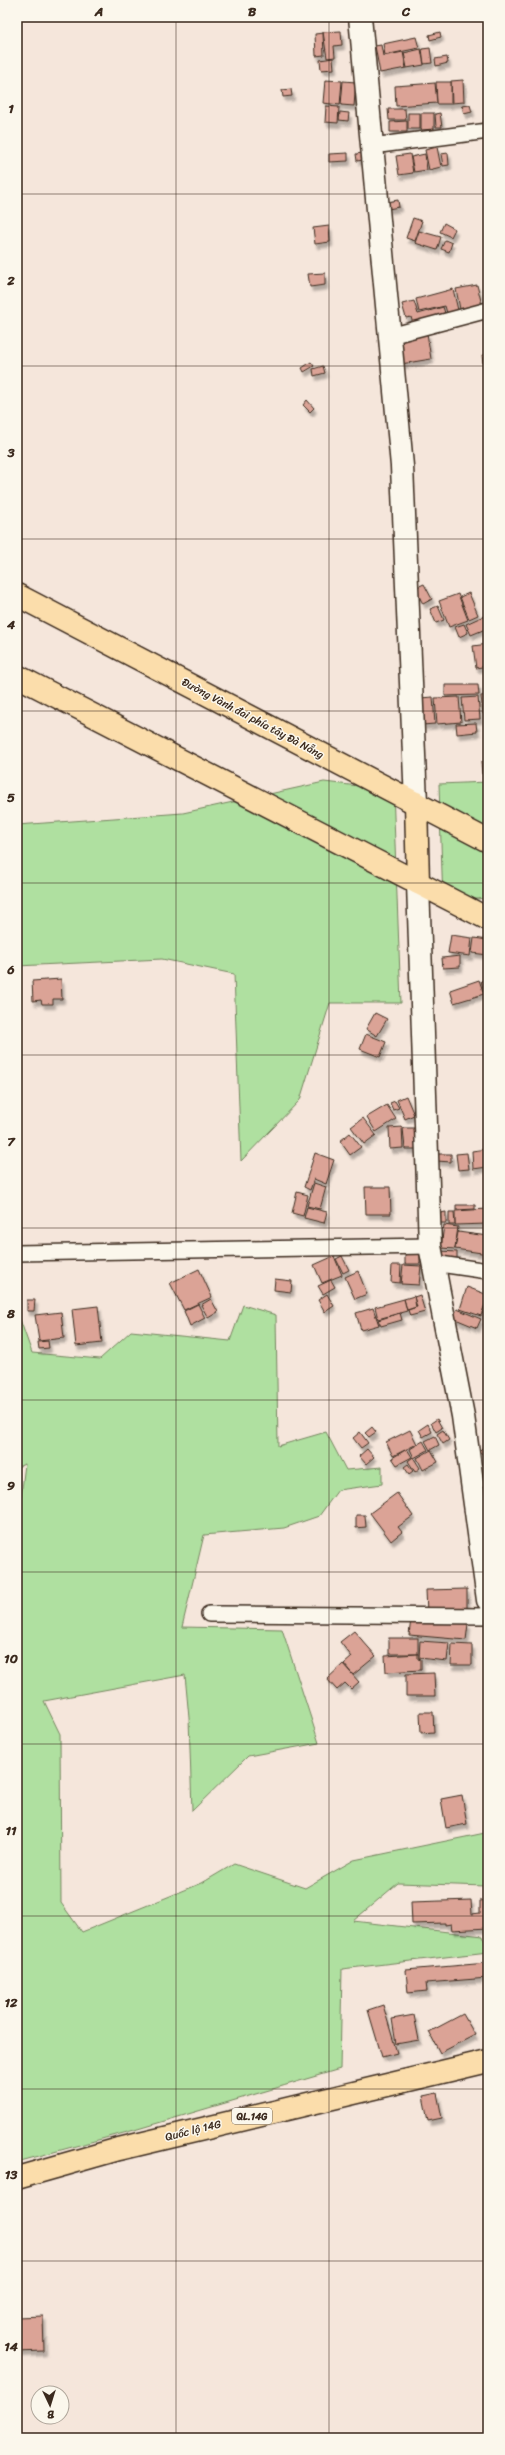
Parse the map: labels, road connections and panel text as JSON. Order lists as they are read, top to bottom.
{
  "streets": {
    "main road": ["Đường Vành đai phía tây Đà Nẵng", "QL.14G", "Quốc lộ 14G"]
  },
  "north": "bottom",
  "grid": {
    "columns": ["A", "B", "C"],
    "rows": [
      "1",
      "2",
      "3",
      "4",
      "5",
      "6",
      "7",
      "8",
      "9",
      "10",
      "11",
      "12",
      "13",
      "14"
    ]
  }
}
